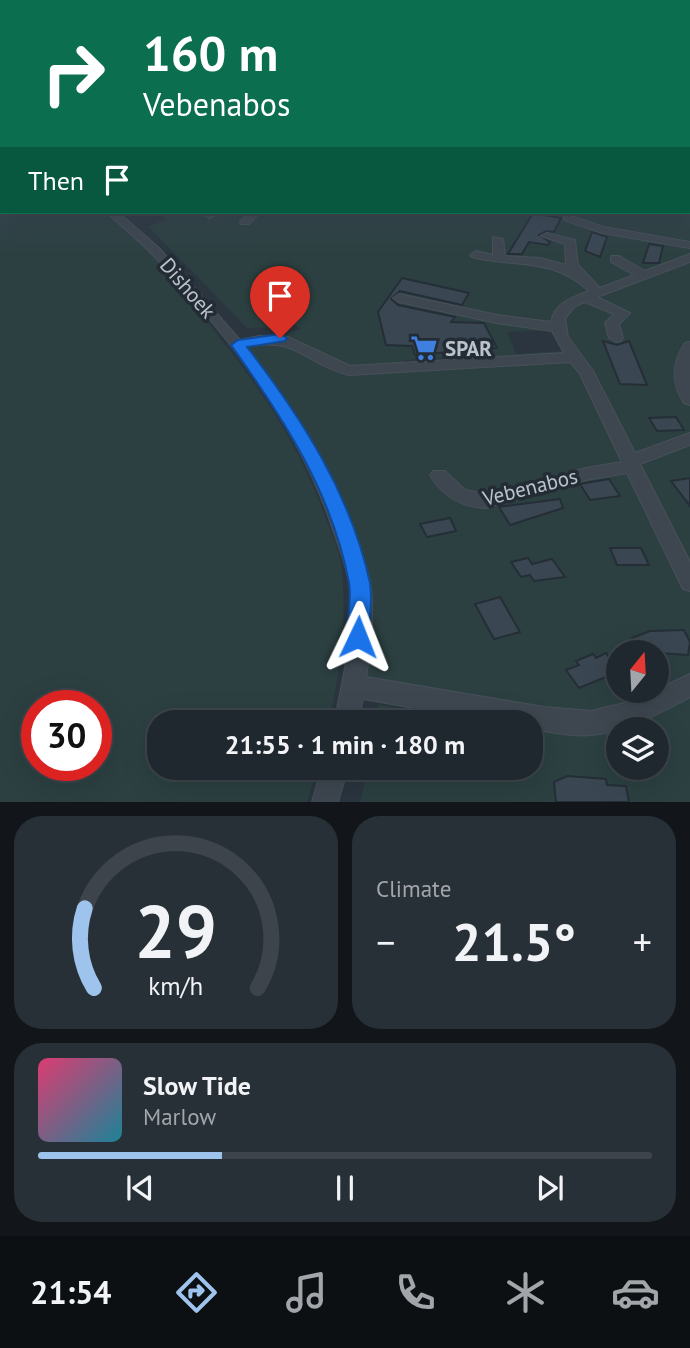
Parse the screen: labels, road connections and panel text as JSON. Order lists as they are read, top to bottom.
{
  "streets": {
    "street": ["Dishoek", "Vebenabos"]
  },
  "places": {
    "supermarket": ["SPAR"]
  },
  "north": "top",
  "page": {
    "turn": ["160 m", "Vebenabos"],
    "then": "Then",
    "limit": "30",
    "trip": "21:55 · 1 min · 180 m",
    "tile": "Climate",
    "heat": ["−", "21.5°", "+"],
    "song": ["Slow Tide", "Marlow"],
    "tabs": "21:54",
    "gauge": ["29", "km/h"]
  }
}
